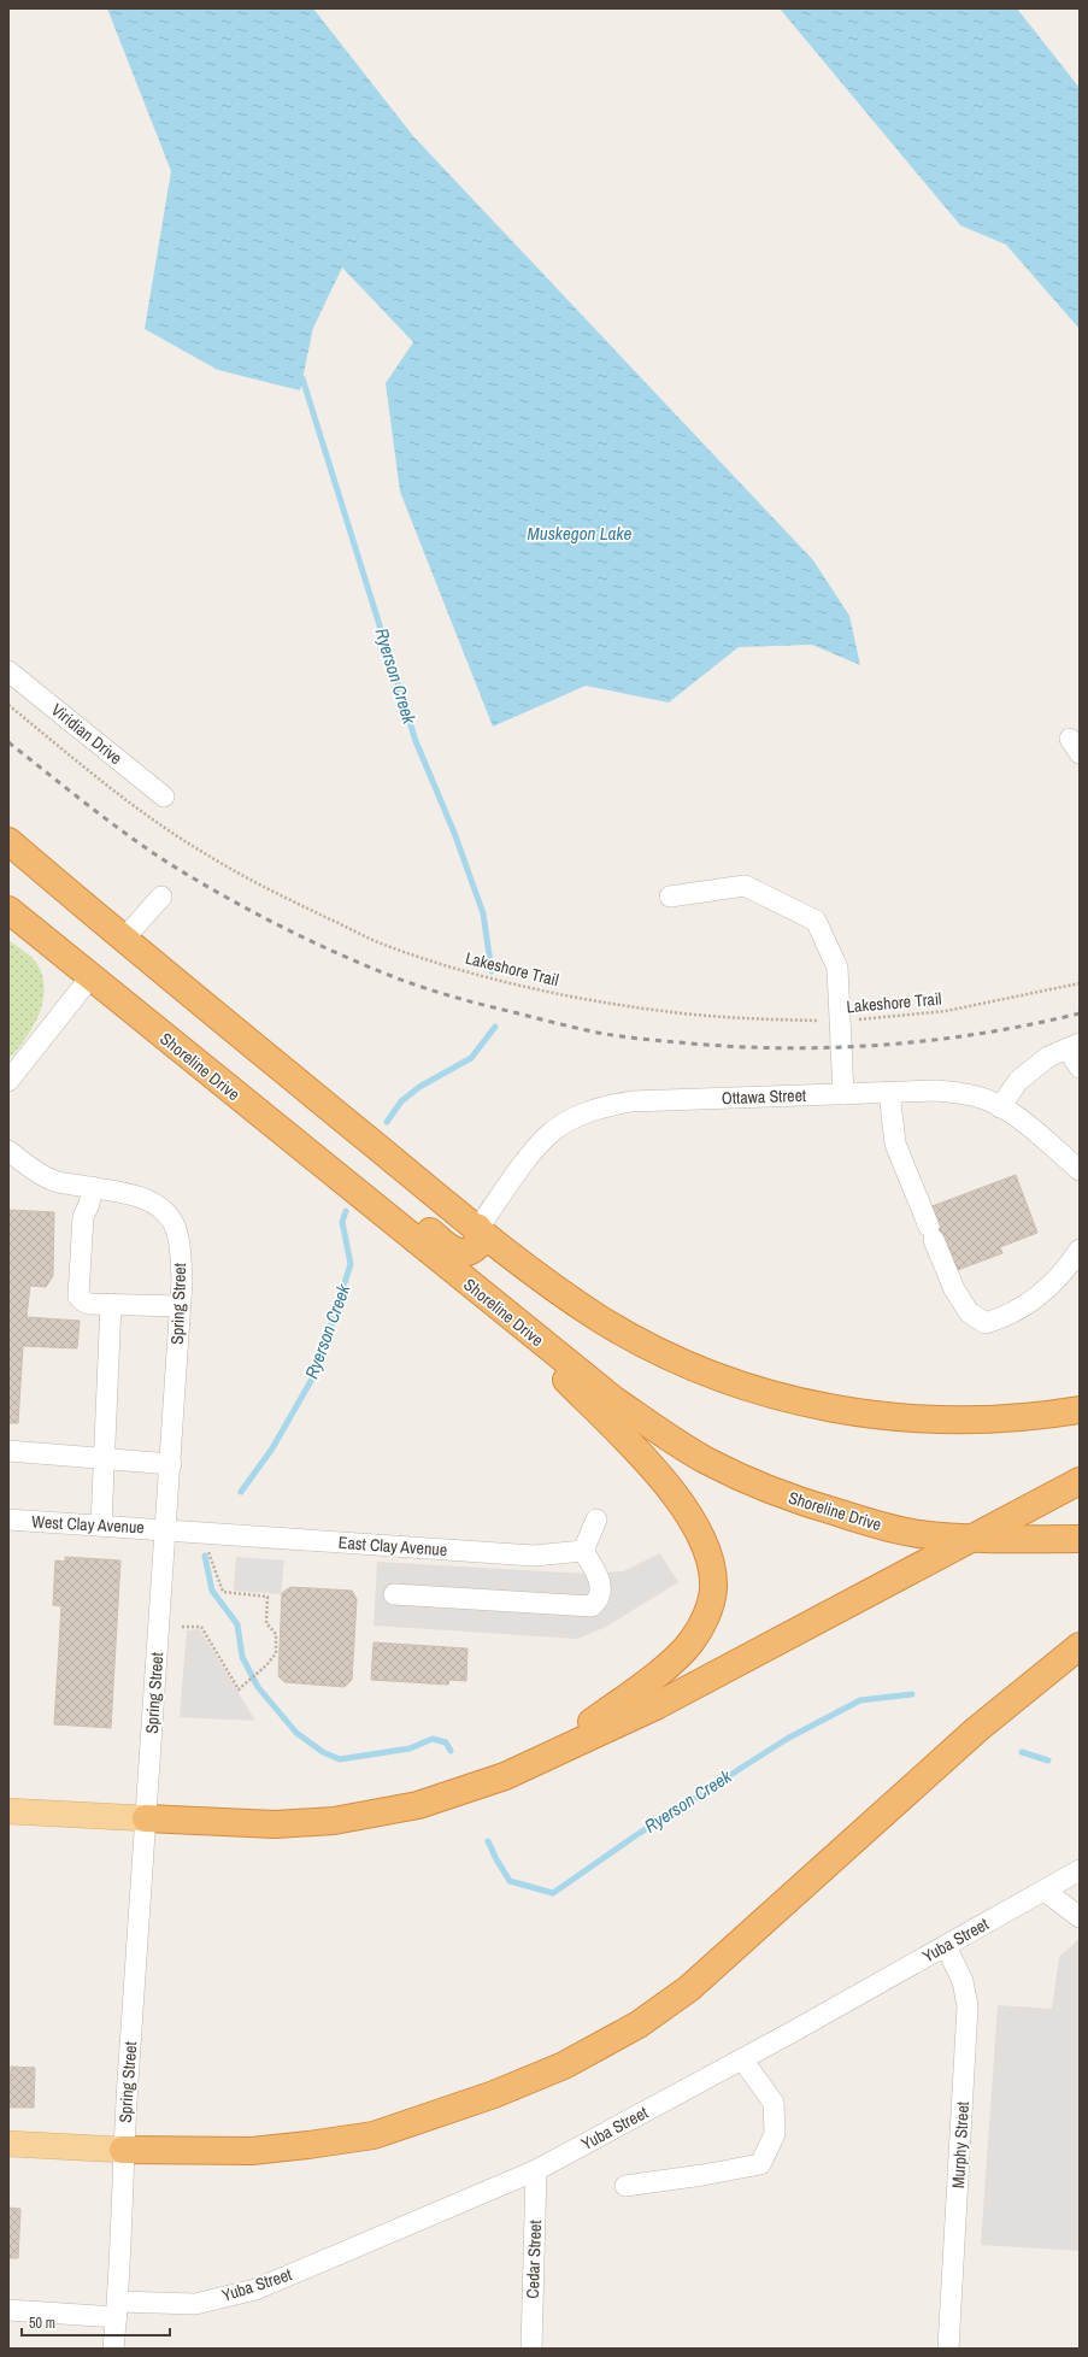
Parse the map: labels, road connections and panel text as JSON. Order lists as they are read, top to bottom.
{
  "streets": {
    "highway": ["Shoreline Drive"],
    "street": [
      "Viridian Drive",
      "Ottawa Street",
      "Spring Street",
      "West Clay Avenue",
      "East Clay Avenue",
      "Yuba Street",
      "Murphy Street",
      "Cedar Street"
    ],
    "path": ["Lakeshore Trail"]
  },
  "crossings": [
    ["Spring Street", "West Clay Avenue"],
    ["Spring Street", "East Clay Avenue"],
    ["Spring Street", "Yuba Street"],
    ["West Clay Avenue", "East Clay Avenue"],
    ["Yuba Street", "Murphy Street"],
    ["Yuba Street", "Cedar Street"]
  ],
  "water": ["Muskegon Lake", "Ryerson Creek"],
  "scale_bar": "50 m"
}
